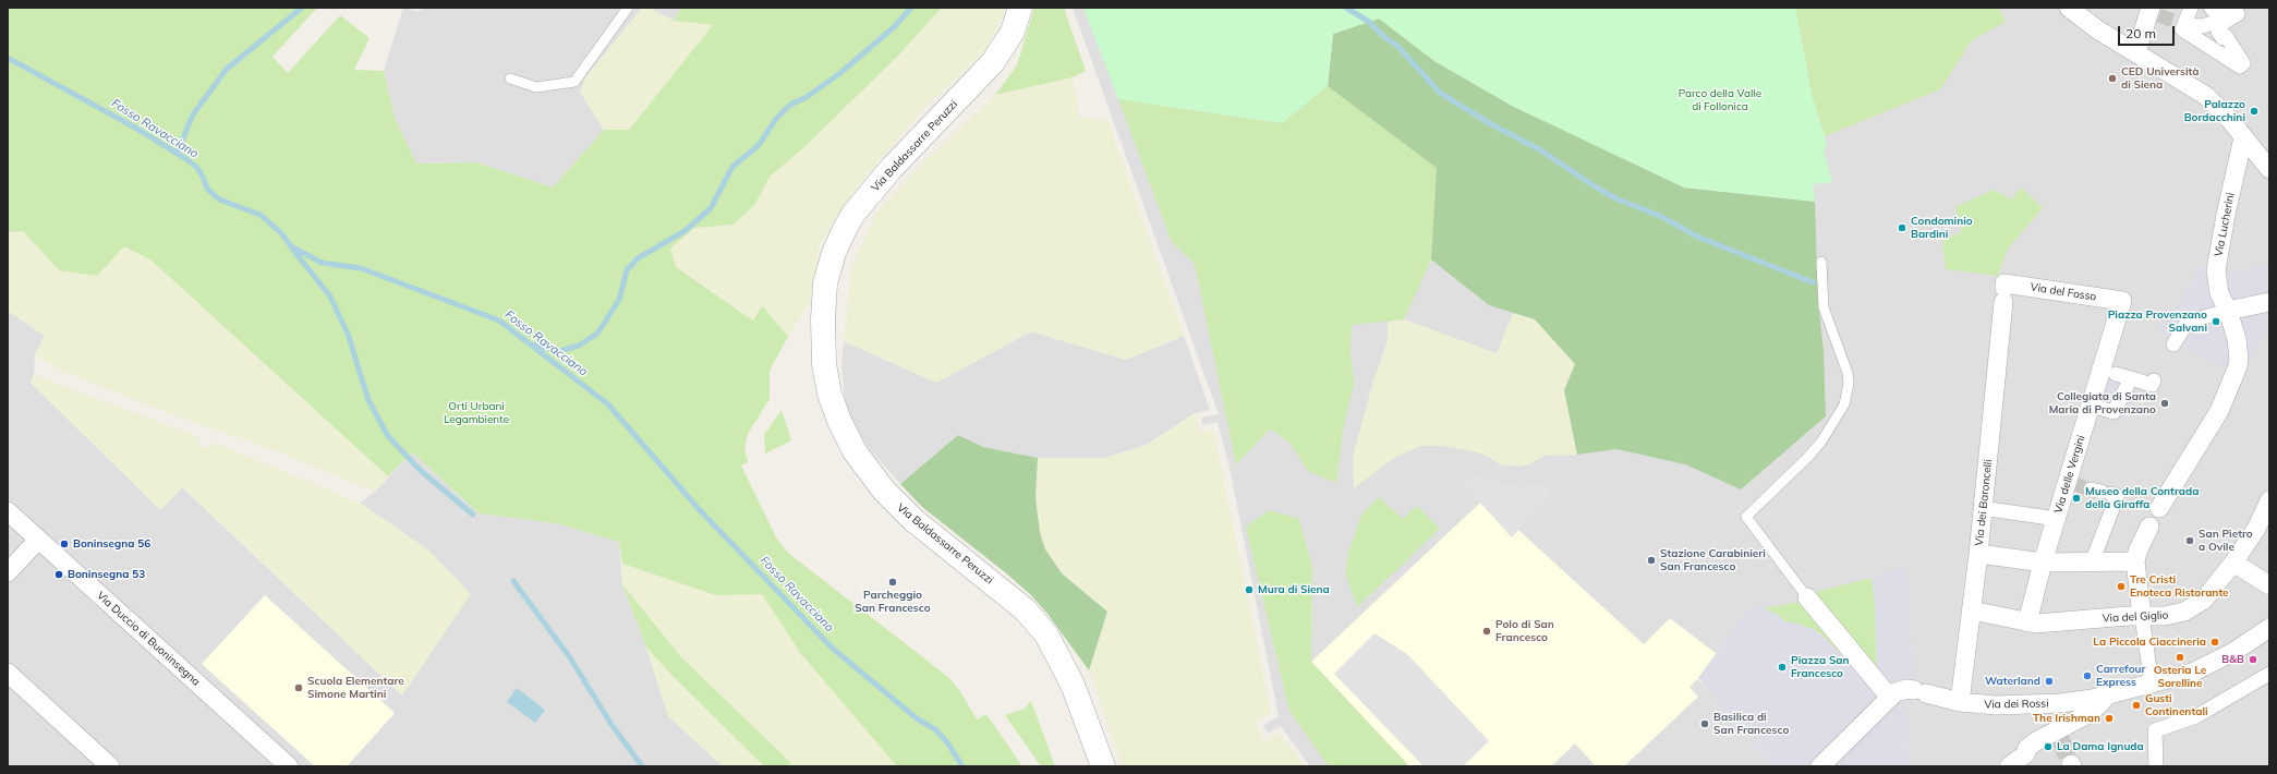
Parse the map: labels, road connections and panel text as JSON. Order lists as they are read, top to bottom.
{
  "streets": {
    "street": [
      "Via Baldassarre Peruzzi",
      "Via Lucherini",
      "Via del Fosso",
      "Via delle Vergini",
      "Via dei Baroncelli",
      "Via del Giglio",
      "Via Duccio di Buoninsegna",
      "Via dei Rossi"
    ]
  },
  "crossings": [
    ["Via del Fosso", "Via delle Vergini"],
    ["Via del Fosso", "Via dei Baroncelli"],
    ["Via delle Vergini", "Via del Giglio"],
    ["Via dei Baroncelli", "Via del Giglio"],
    ["Via dei Baroncelli", "Via dei Rossi"]
  ],
  "water": ["Fosso Ravacciano"],
  "parks": ["Parco della Valle di Follonica", "Orti Urbani Legambiente"],
  "places": [
    "CED Università di Siena",
    "Palazzo Bordacchini",
    "Condominio Bardini",
    "Piazza Provenzano Salvani",
    "Collegiata di Santa Maria di Provenzano",
    "Museo della Contrada della Giraffa",
    "San Pietro a Ovile",
    "Boninsegna 56",
    "Stazione Carabinieri San Francesco",
    "Boninsegna 53",
    "Parcheggio San Francesco",
    "Tre Cristi Enoteca Ristorante",
    "Mura di Siena",
    "Polo di San Francesco",
    "La Piccola Ciaccineria",
    "Osteria Le Sorelline",
    "B&B",
    "Piazza San Francesco",
    "Carrefour Express",
    "Waterland",
    "Scuola Elementare Simone Martini",
    "Gusti Continentali",
    "The Irishman",
    "Basilica di San Francesco",
    "La Dama Ignuda"
  ],
  "scale_bar": "20 m"
}
